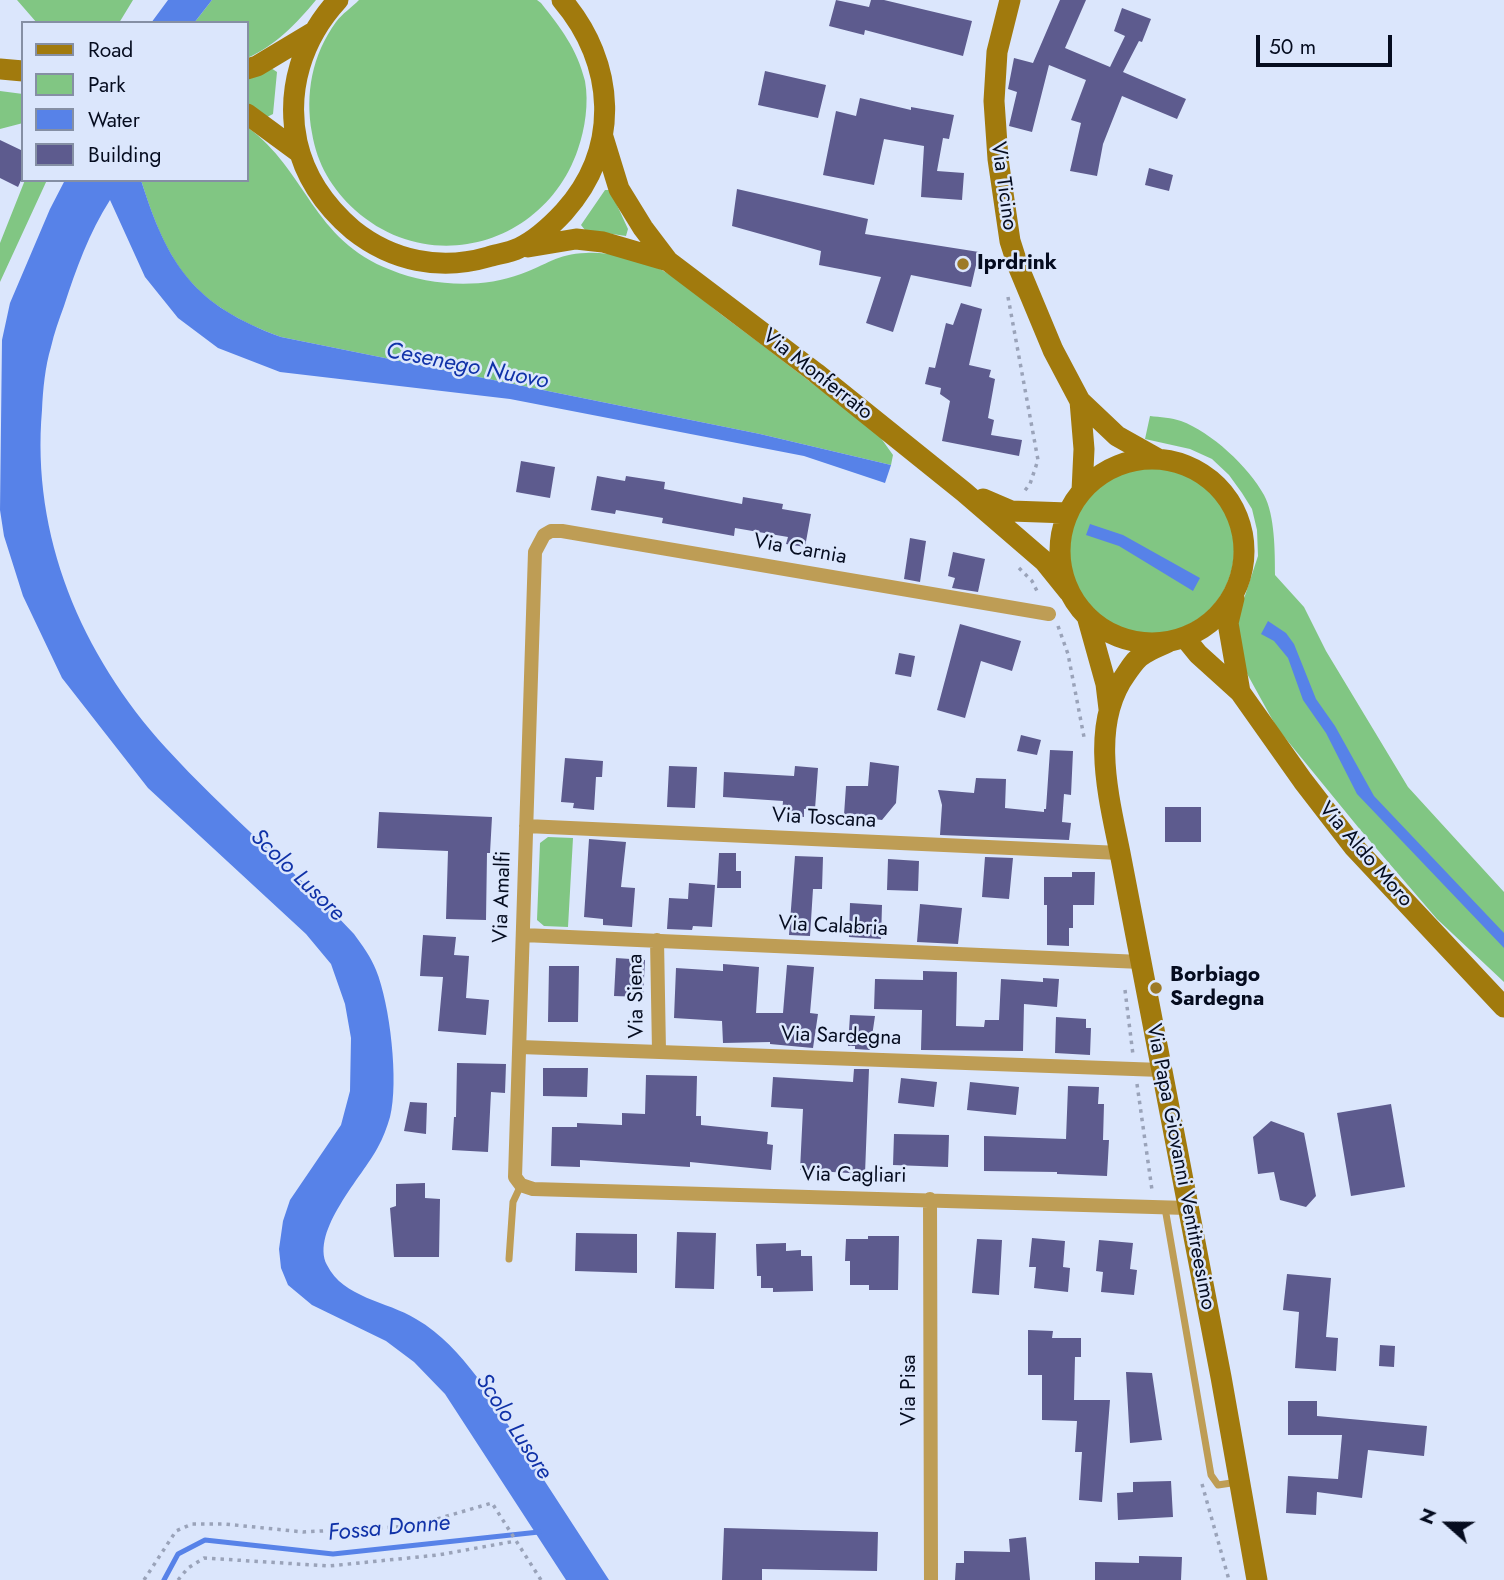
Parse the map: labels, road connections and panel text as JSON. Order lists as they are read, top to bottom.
{
  "streets": {
    "main road": [
      "Via Ticino",
      "Via Monferrato",
      "Via Aldo Moro",
      "Via Papa Giovanni Ventitreesimo"
    ],
    "street": [
      "Via Carnia",
      "Via Toscana",
      "Via Amalfi",
      "Via Calabria",
      "Via Siena",
      "Via Sardegna",
      "Via Cagliari",
      "Via Pisa"
    ]
  },
  "crossings": [
    ["Via Ticino", "Via Monferrato"],
    ["Via Ticino", "Via Aldo Moro"],
    ["Via Ticino", "Via Papa Giovanni Ventitreesimo"],
    ["Via Monferrato", "Via Aldo Moro"],
    ["Via Monferrato", "Via Papa Giovanni Ventitreesimo"],
    ["Via Carnia", "Via Amalfi"],
    ["Via Toscana", "Via Amalfi"],
    ["Via Toscana", "Via Papa Giovanni Ventitreesimo"],
    ["Via Aldo Moro", "Via Papa Giovanni Ventitreesimo"],
    ["Via Amalfi", "Via Calabria"],
    ["Via Amalfi", "Via Sardegna"],
    ["Via Amalfi", "Via Cagliari"],
    ["Via Calabria", "Via Siena"],
    ["Via Calabria", "Via Papa Giovanni Ventitreesimo"],
    ["Via Siena", "Via Sardegna"],
    ["Via Sardegna", "Via Papa Giovanni Ventitreesimo"],
    ["Via Papa Giovanni Ventitreesimo", "Via Cagliari"],
    ["Via Cagliari", "Via Pisa"]
  ],
  "water": ["Cesenego Nuovo", "Scolo Lusore", "Fossa Donne"],
  "places": ["Iprdrink", "Borbiago Sardegna"],
  "legend": [
    "Road",
    "Park",
    "Water",
    "Building"
  ],
  "scale_bar": "50 m",
  "north": "left"
}
